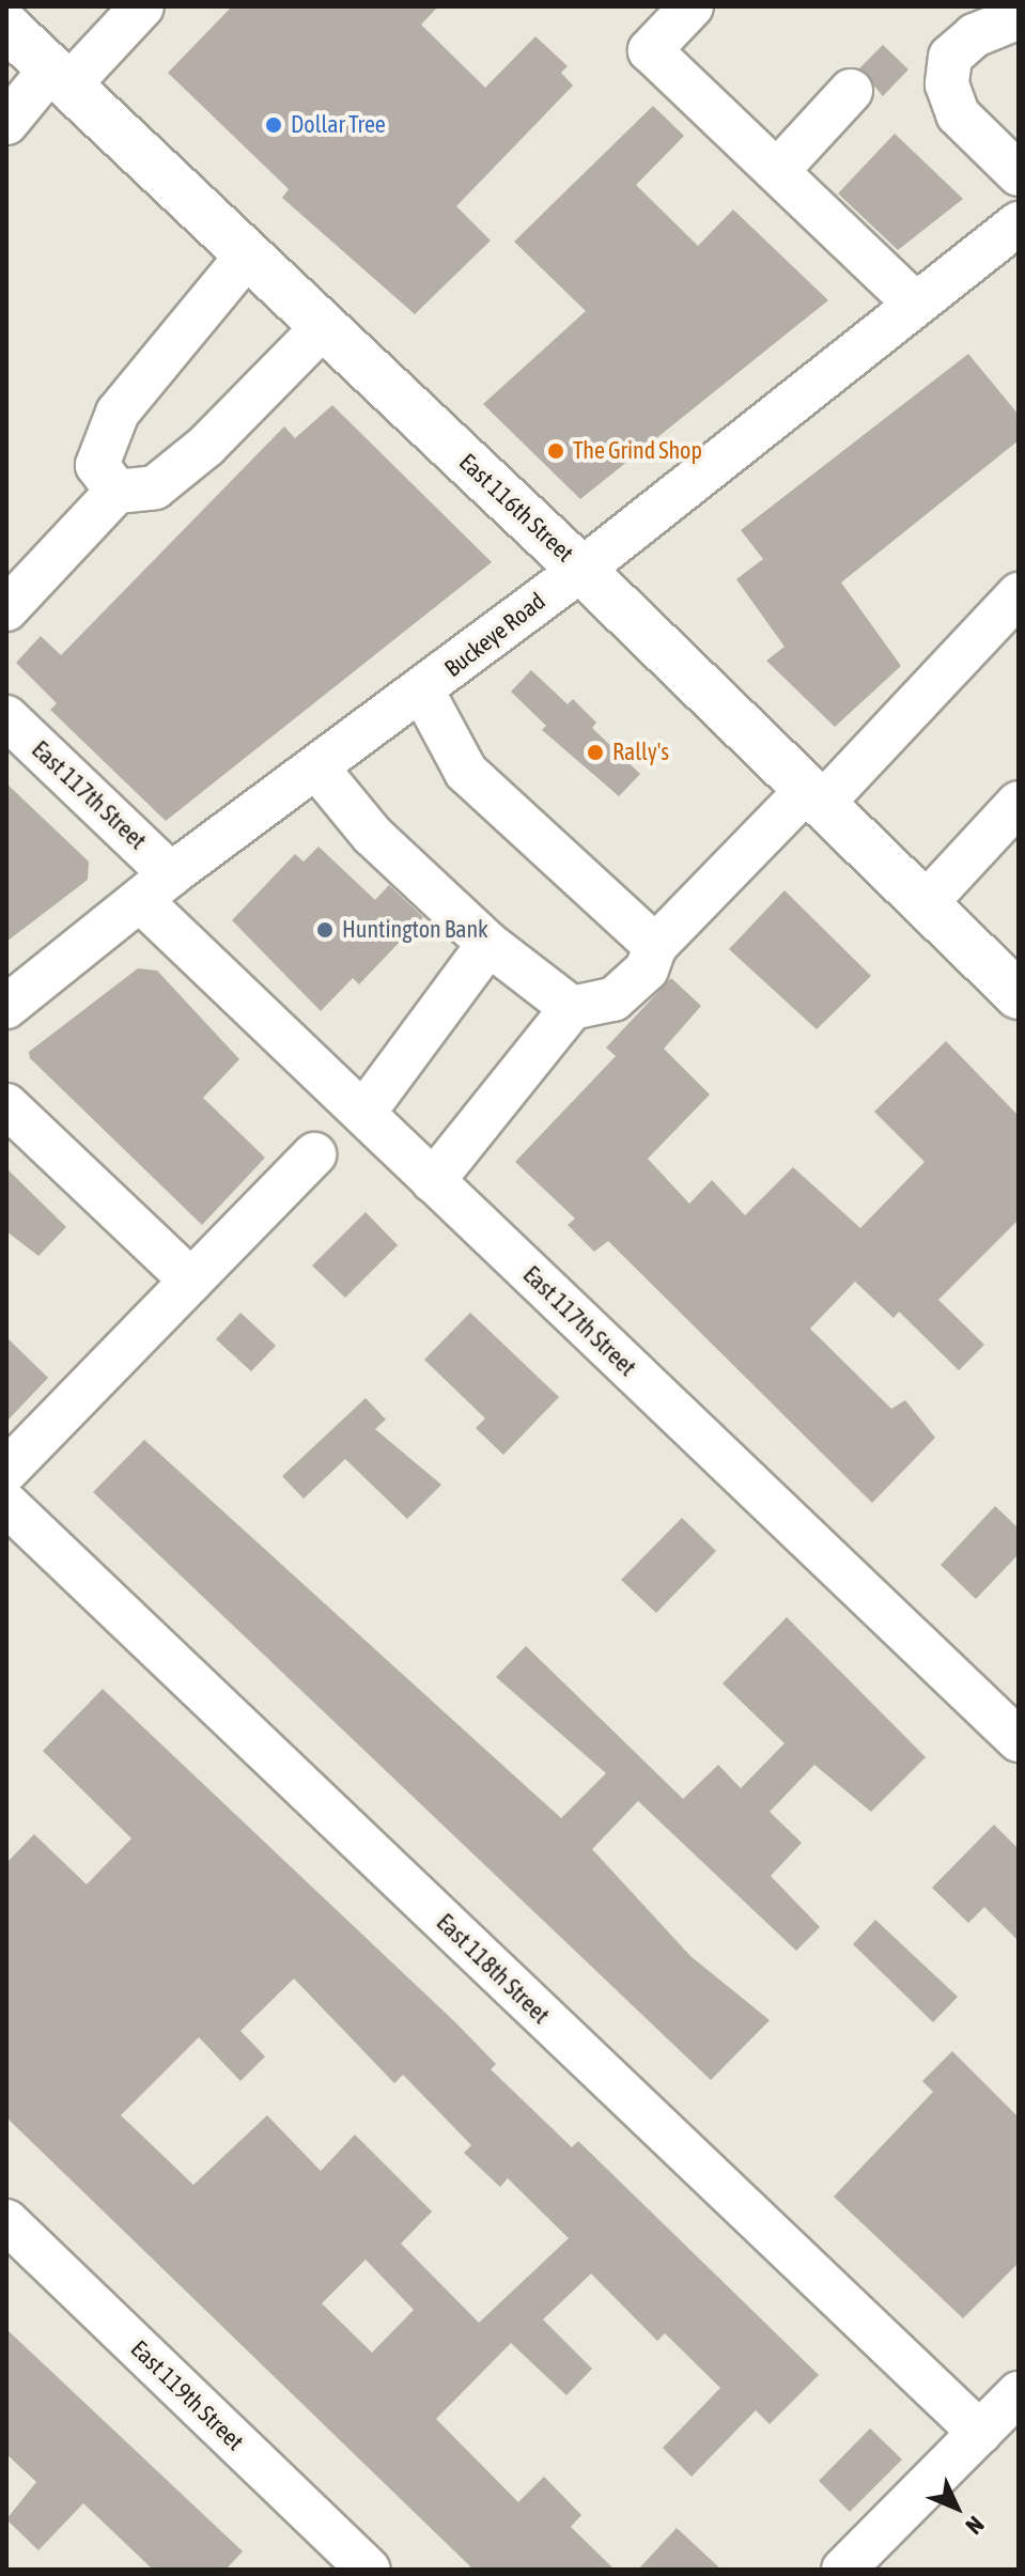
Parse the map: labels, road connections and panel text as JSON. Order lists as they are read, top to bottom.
{
  "streets": {
    "main road": ["East 116th Street"],
    "street": [
      "Buckeye Road",
      "East 117th Street",
      "East 118th Street",
      "East 119th Street"
    ]
  },
  "crossings": [
    ["East 116th Street", "Buckeye Road"],
    ["Buckeye Road", "East 117th Street"]
  ],
  "places": [
    "Dollar Tree",
    "The Grind Shop",
    "Rally's",
    "Huntington Bank"
  ],
  "north": "bottom right"
}
